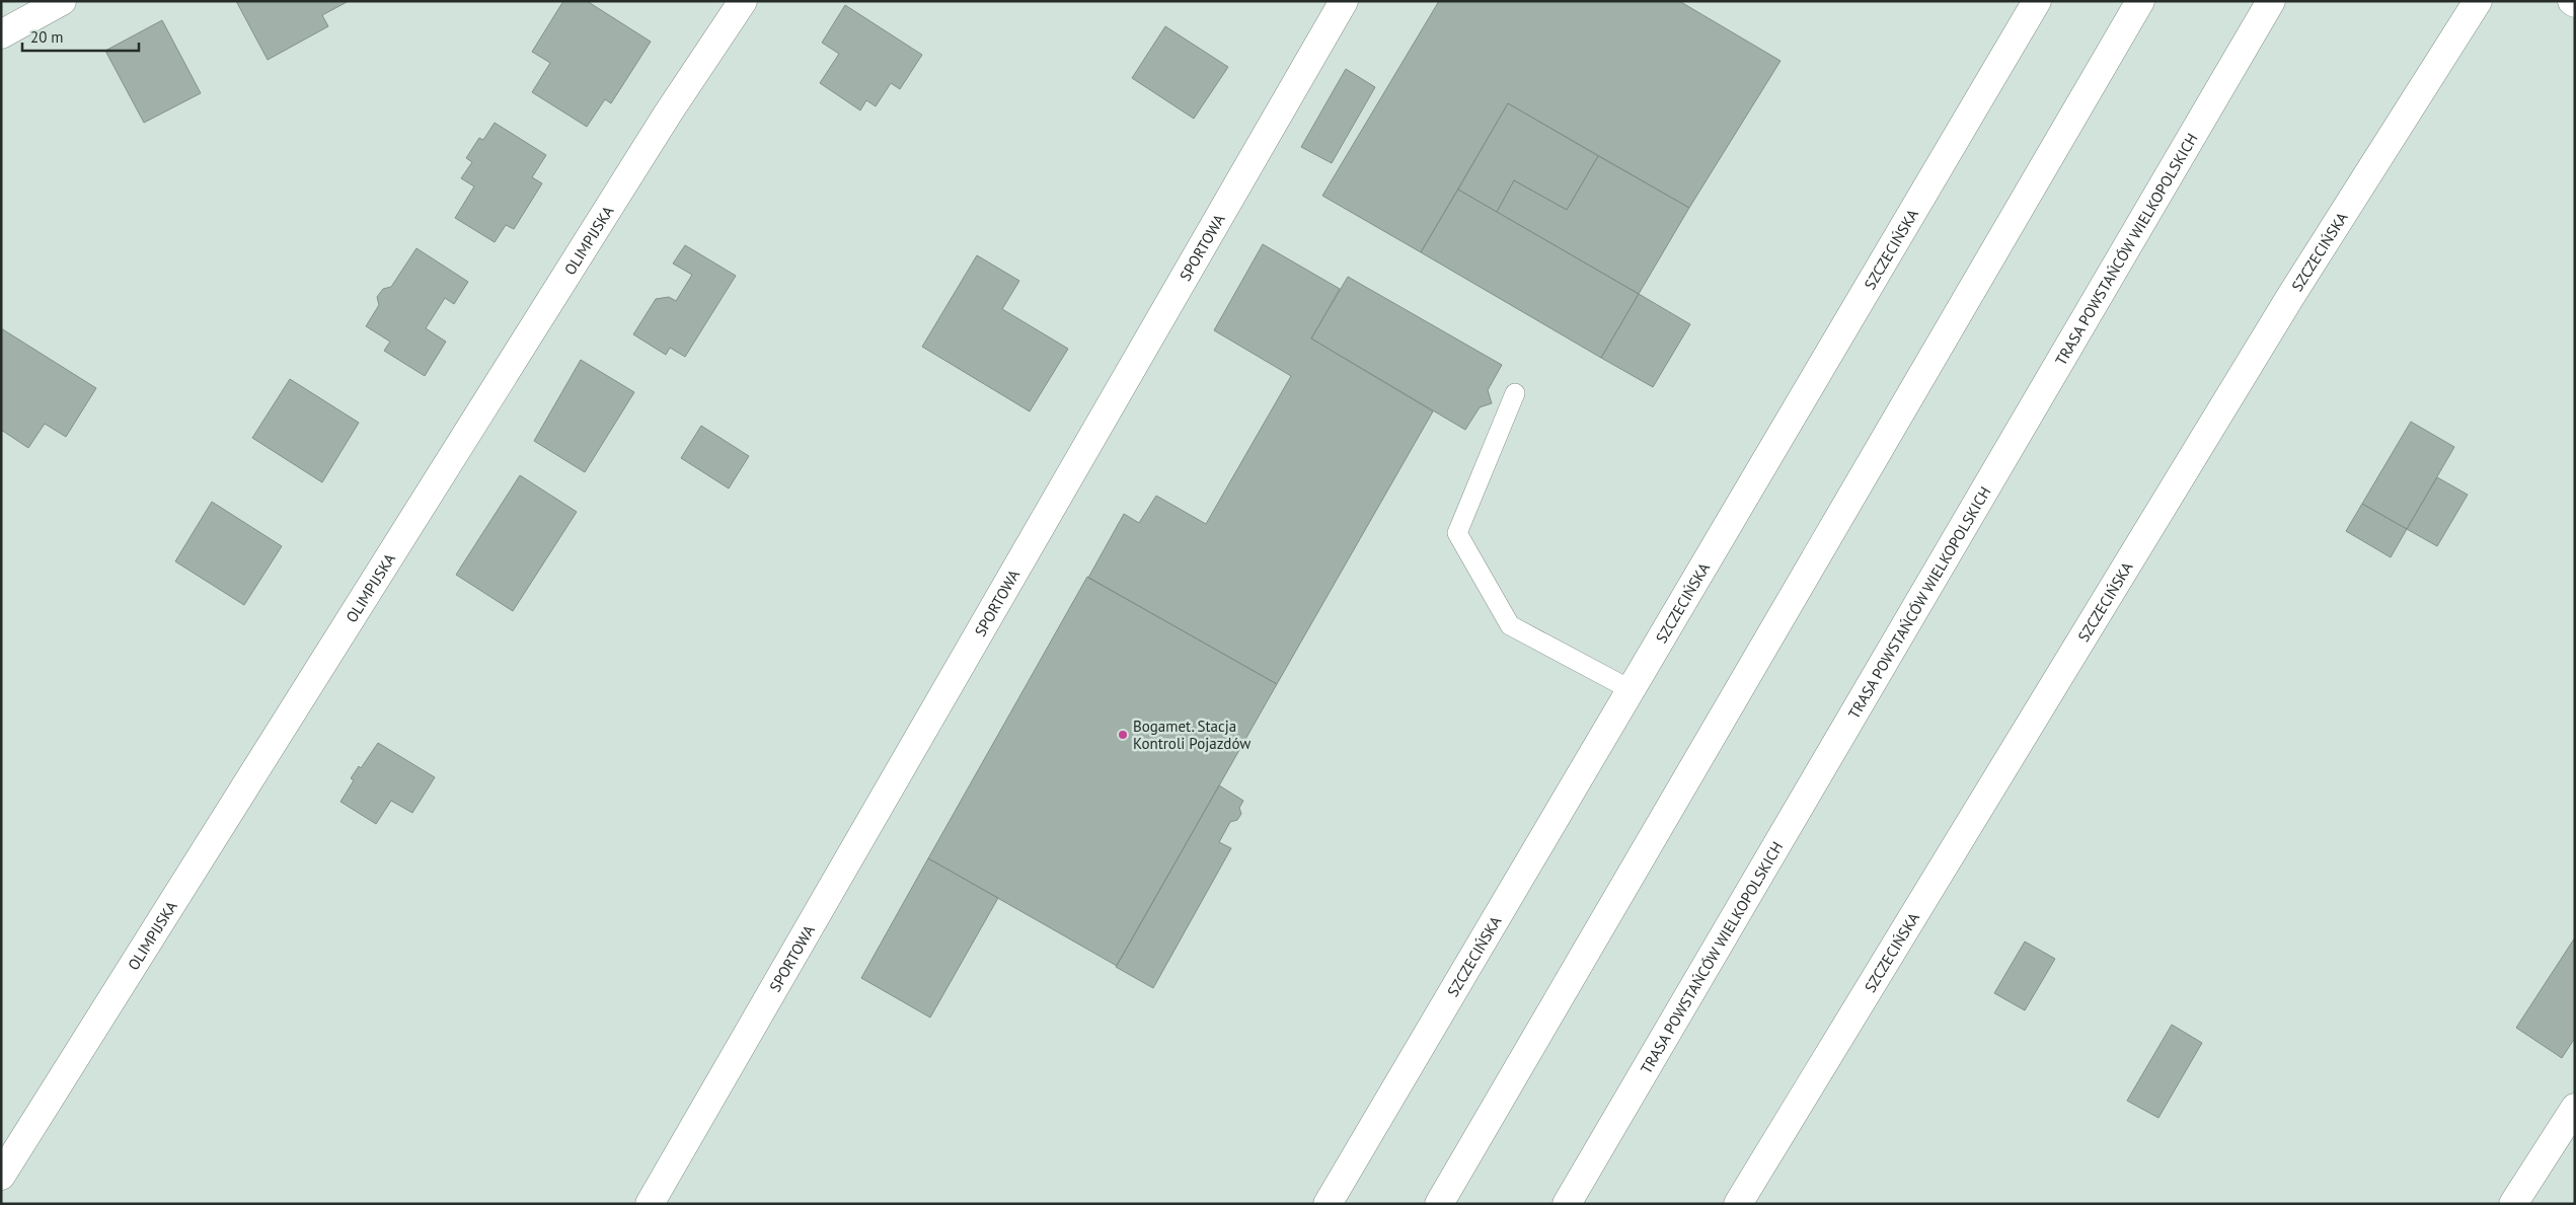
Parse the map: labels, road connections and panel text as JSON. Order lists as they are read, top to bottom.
{
  "streets": {
    "main road": [
      "OLIMPIJSKA",
      "SPORTOWA",
      "SZCZECIŃSKA",
      "TRASA POWSTAŃCÓW WIELKOPOLSKICH"
    ]
  },
  "places": ["Bogamet. Stacja Kontroli Pojazdów"],
  "scale_bar": "20 m"
}
